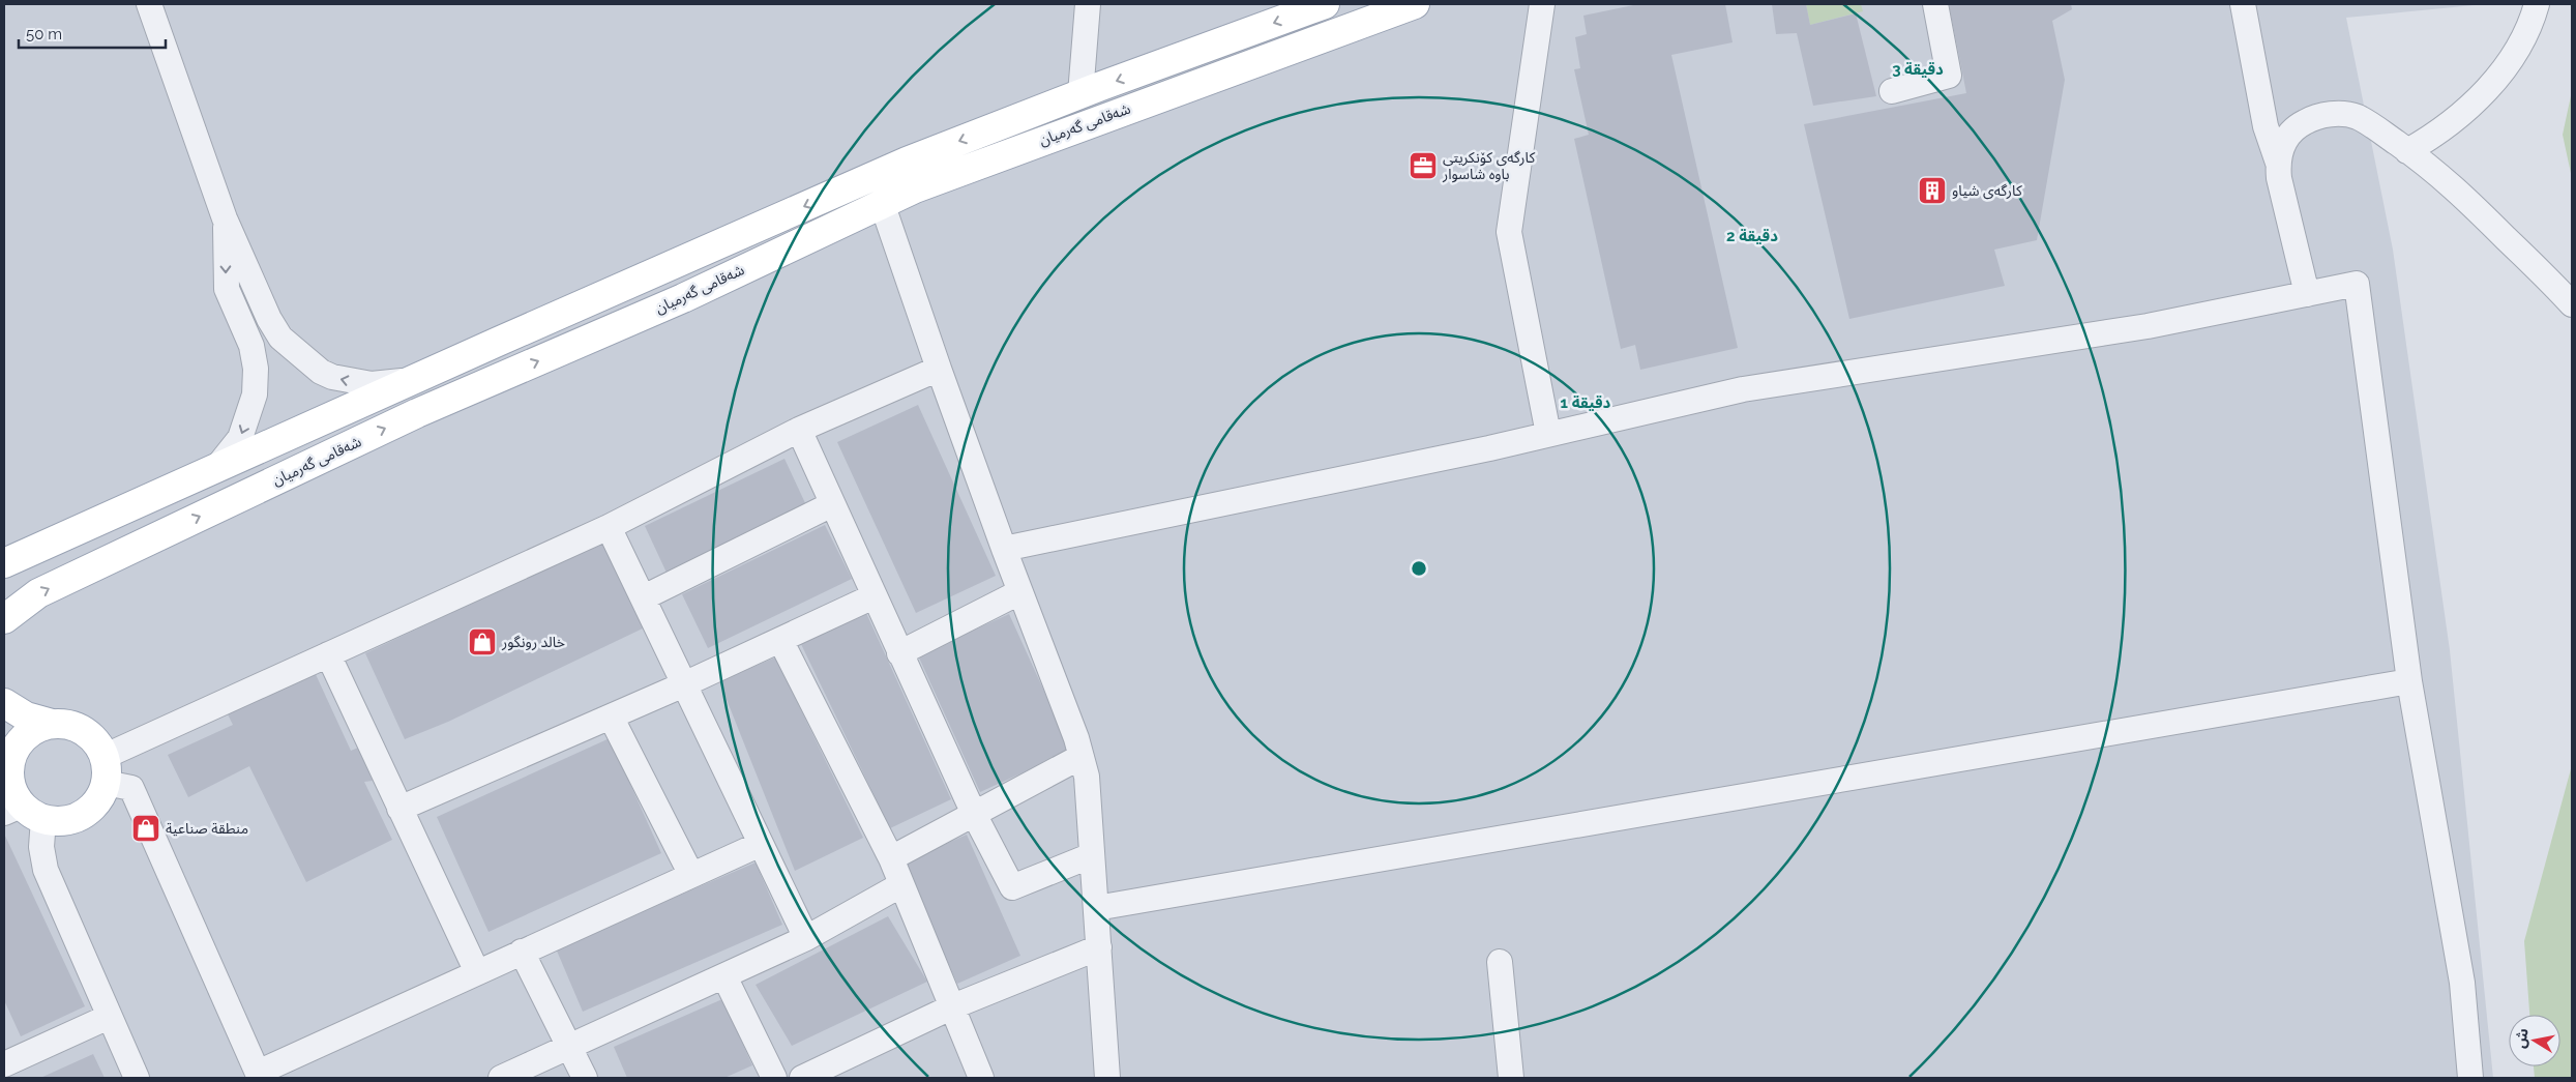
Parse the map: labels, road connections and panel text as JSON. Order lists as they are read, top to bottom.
{
  "streets": {
    "main road": ["شەقامی گەرمیان"]
  },
  "places": {
    "office": ["کارگەی کۆنکریتی باوە شاسوار"],
    "building": ["کارگەی شیاو"],
    "shop": ["خالد رونگور", "منطقة صناعية"]
  },
  "scale_bar": "50 m",
  "north": "left",
  "rings": ["3 دقيقة", "2 دقيقة", "1 دقيقة"]
}
